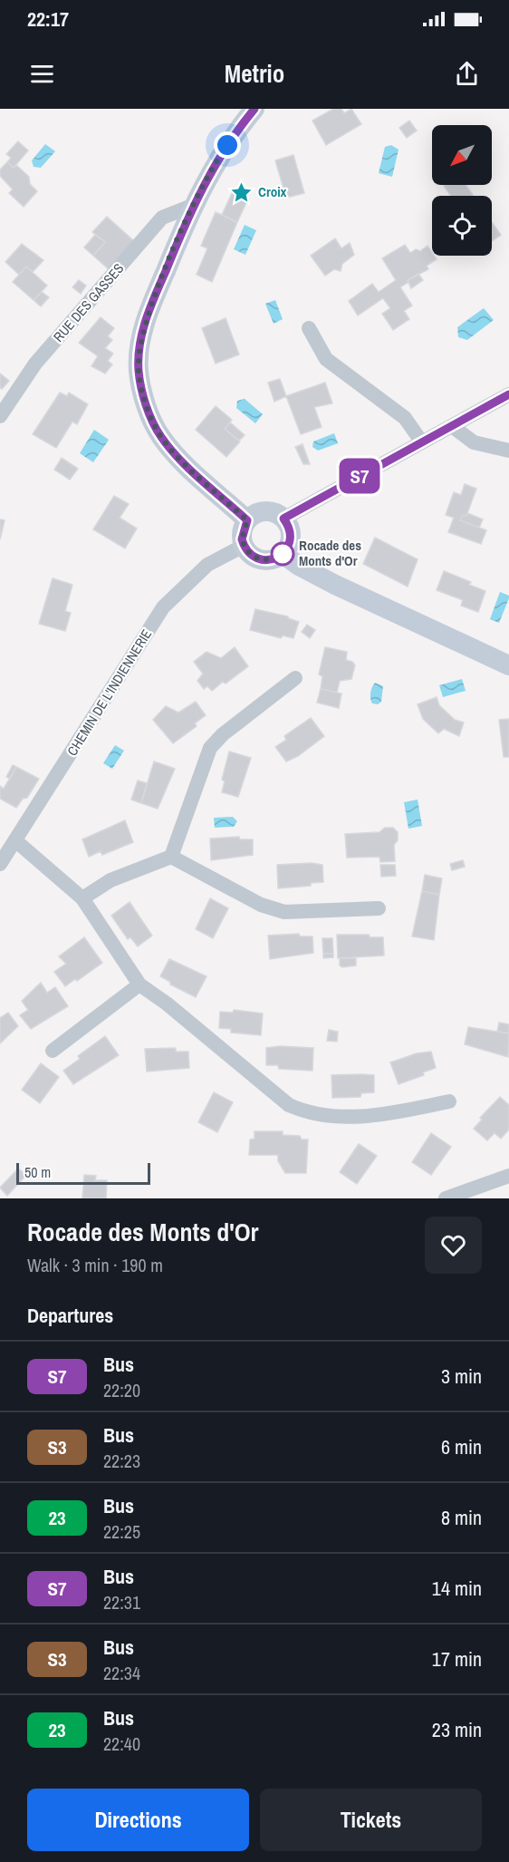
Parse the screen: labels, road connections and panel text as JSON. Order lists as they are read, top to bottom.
{
  "streets": {
    "street": ["RUE DES GASSES", "CHEMIN DE L'INDIENNERIE"]
  },
  "places": {
    "place": ["Croix"],
    "other": ["Rocade des Monts d'Or"]
  },
  "lines": ["bus line S7"],
  "scale_bar": "50 m",
  "north": "bottom left",
  "page": {
    "status": "22:17",
    "header": "Metrio",
    "on_map": "S7",
    "scale": "50 m",
    "heading": [
      ["Rocade des Monts d'Or", "Walk · 3 min · 190 m"],
      "Departures"
    ],
    "list": [
      {
        "mark": "S7",
        "name": "Bus",
        "note": "22:20",
        "value": "3 min"
      },
      {
        "mark": "S3",
        "name": "Bus",
        "note": "22:23",
        "value": "6 min"
      },
      {
        "mark": "23",
        "name": "Bus",
        "note": "22:25",
        "value": "8 min"
      },
      {
        "mark": "S7",
        "name": "Bus",
        "note": "22:31",
        "value": "14 min"
      },
      {
        "mark": "S3",
        "name": "Bus",
        "note": "22:34",
        "value": "17 min"
      },
      {
        "mark": "23",
        "name": "Bus",
        "note": "22:40",
        "value": "23 min"
      }
    ],
    "buttons": ["Directions", "Tickets"]
  }
}
